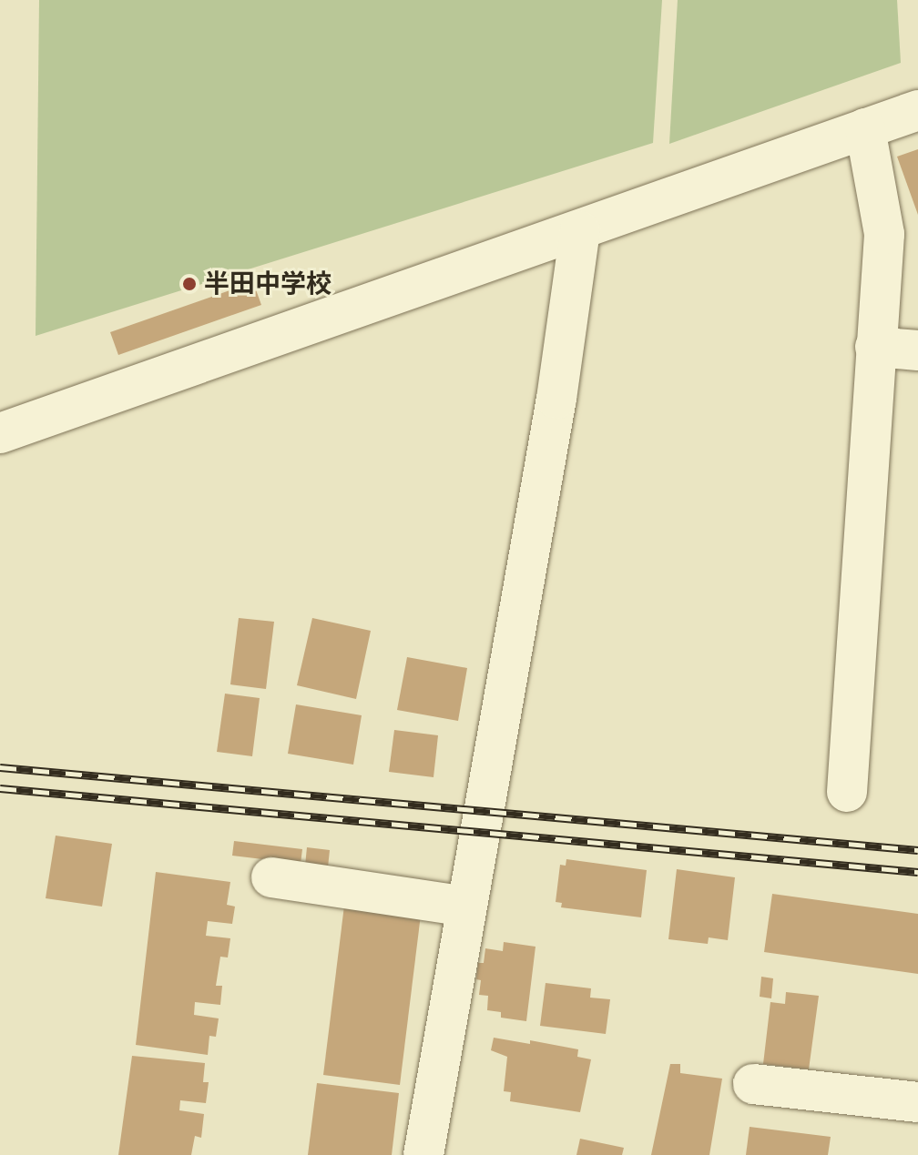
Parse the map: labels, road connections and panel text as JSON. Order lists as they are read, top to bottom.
{
  "places": ["半田中学校"]
}
